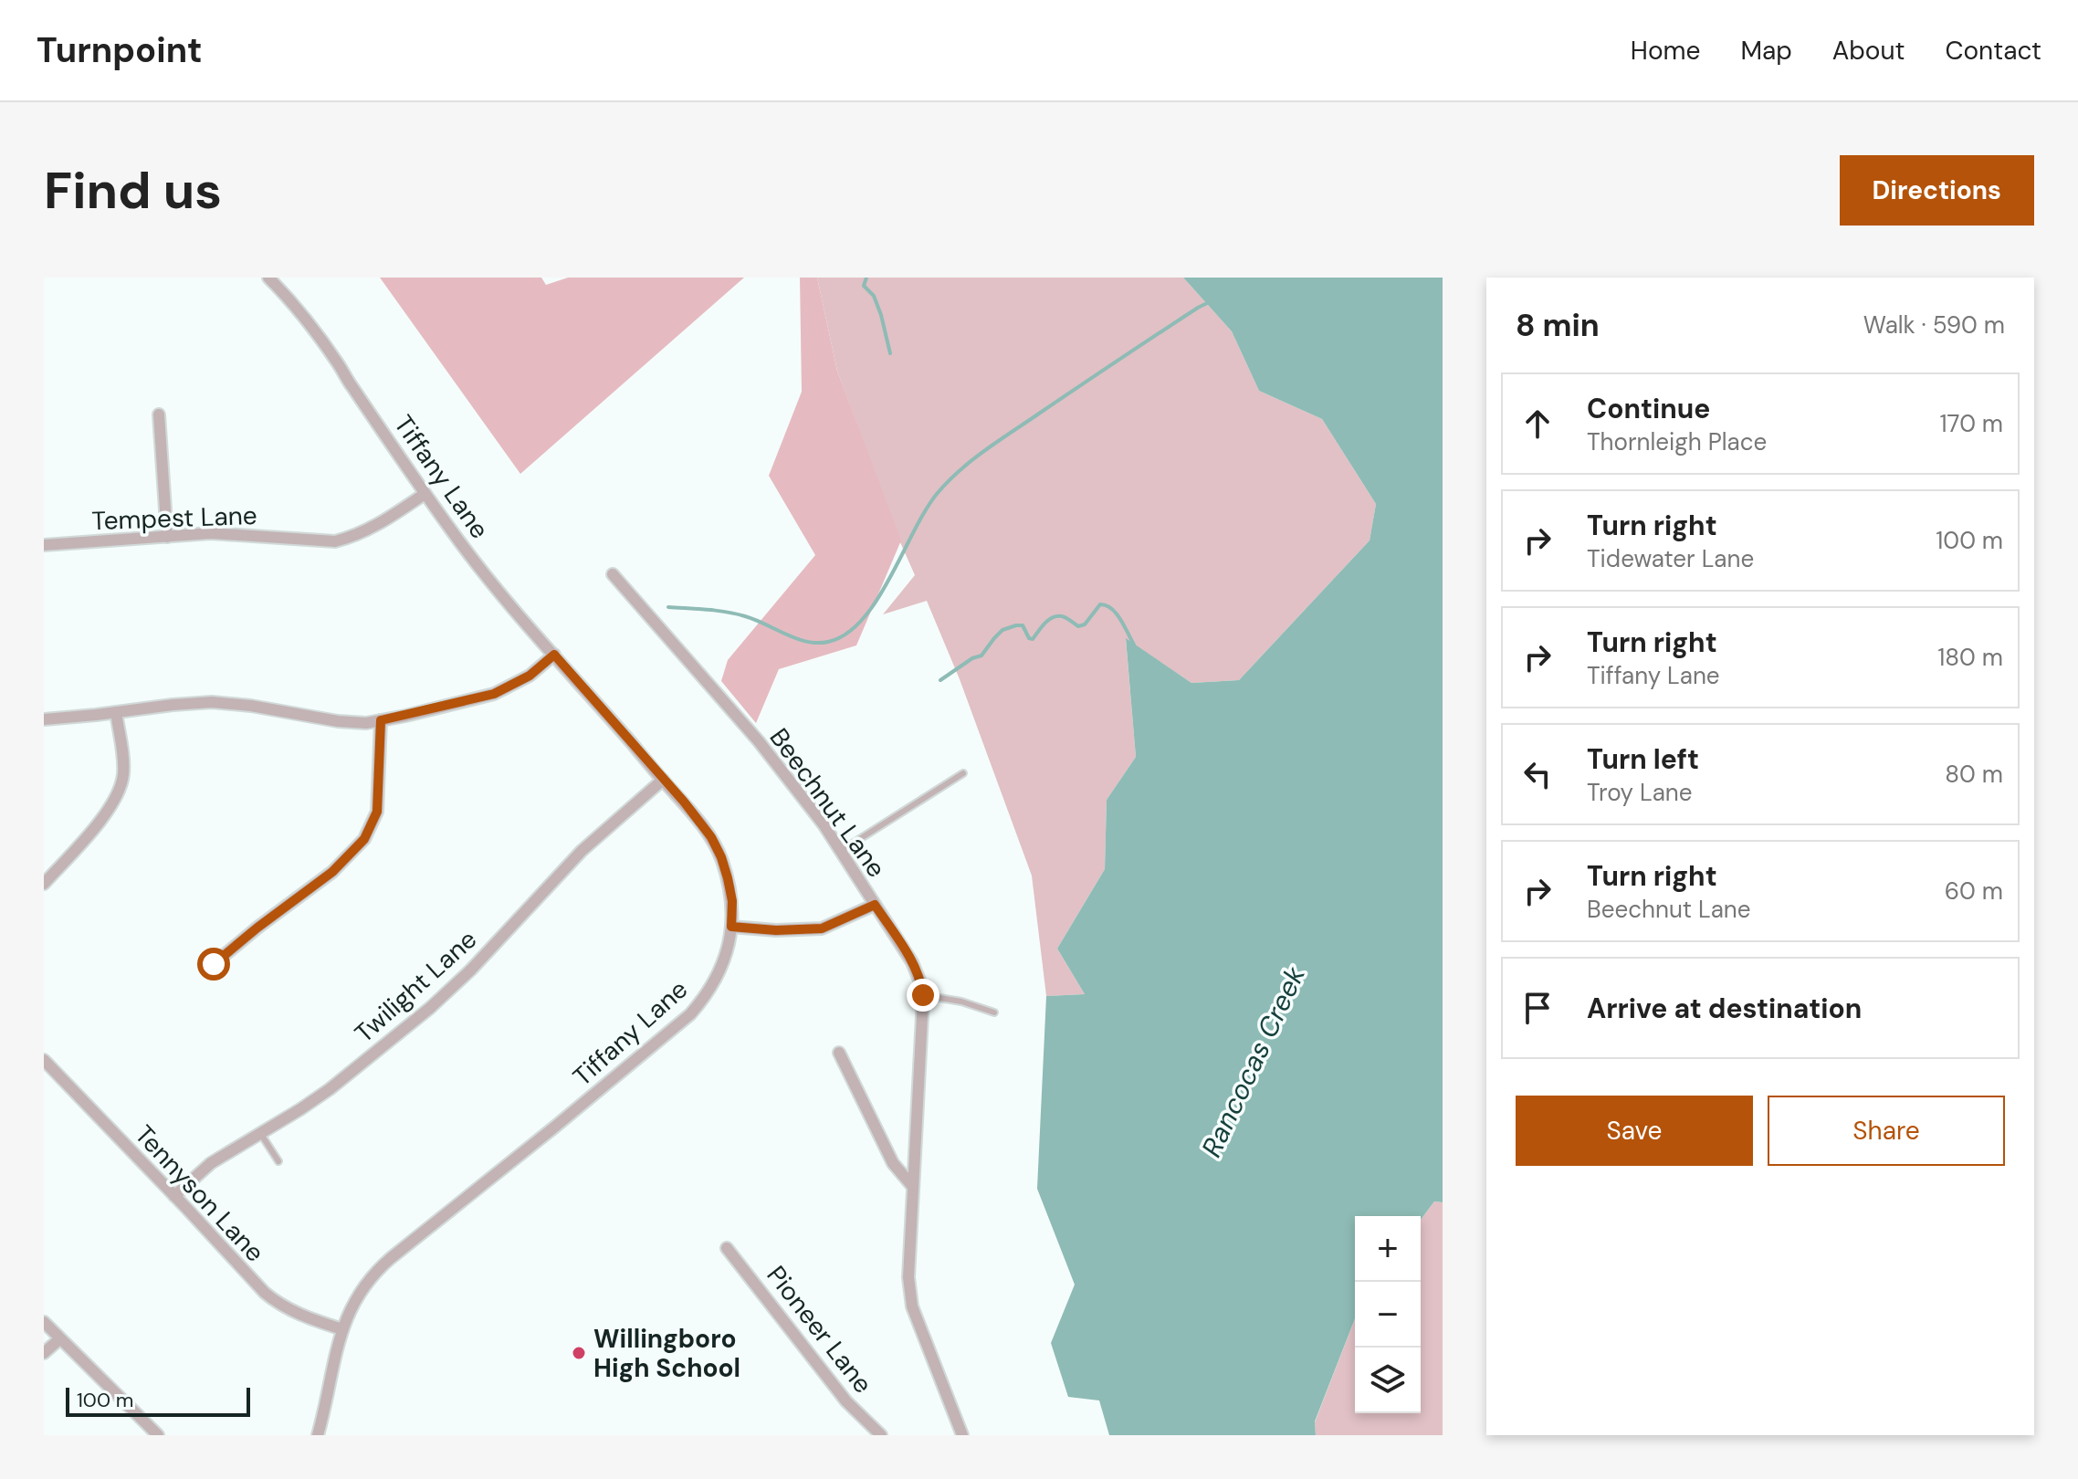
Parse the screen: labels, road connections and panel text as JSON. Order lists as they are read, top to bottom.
{
  "streets": {
    "street": [
      "Tiffany Lane",
      "Tempest Lane",
      "Beechnut Lane",
      "Twilight Lane",
      "Tennyson Lane",
      "Pioneer Lane"
    ]
  },
  "crossings": [
    ["Tiffany Lane", "Tempest Lane"],
    ["Tiffany Lane", "Twilight Lane"],
    ["Tiffany Lane", "Tennyson Lane"],
    ["Twilight Lane", "Tennyson Lane"]
  ],
  "water": ["Rancocas Creek"],
  "places": ["Willingboro High School"],
  "scale_bar": "100 m",
  "page": {
    "header": "Turnpoint",
    "nav": [
      "Home",
      "Map",
      "About",
      "Contact"
    ],
    "buttons": [
      "Directions",
      ["Save", "Share"]
    ],
    "title": "Find us",
    "heading": ["8 min", "Walk · 590 m"],
    "list": [
      ["Continue", "Thornleigh Place", "170 m"],
      ["Turn right", "Tidewater Lane", "100 m"],
      ["Turn right", "Tiffany Lane", "180 m"],
      ["Turn left", "Troy Lane", "80 m"],
      ["Turn right", "Beechnut Lane", "60 m"],
      "Arrive at destination"
    ],
    "map_buttons": ["+", "−"],
    "scale": "100 m"
  }
}
